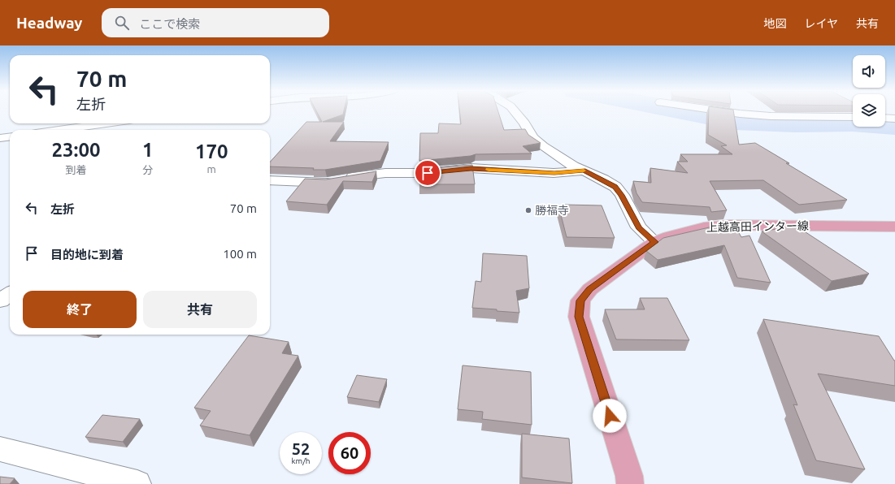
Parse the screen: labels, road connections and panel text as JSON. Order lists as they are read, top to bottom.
{
  "streets": {
    "main road": ["上越高田インター線"]
  },
  "places": ["勝福寺"],
  "page": {
    "header": "Headway",
    "search": "ここで検索",
    "nav": ["地図", "レイヤ", "共有"],
    "turn": ["70 m", "左折"],
    "eta": [
      "23:00",
      "到着",
      "1",
      "分",
      "170",
      "m"
    ],
    "list": [
      {
        "name": "左折",
        "value": "70 m"
      },
      {
        "name": "目的地に到着",
        "value": "100 m"
      }
    ],
    "buttons": ["終了", "共有"],
    "speed": "52 km/h",
    "limit": "60"
  }
}
